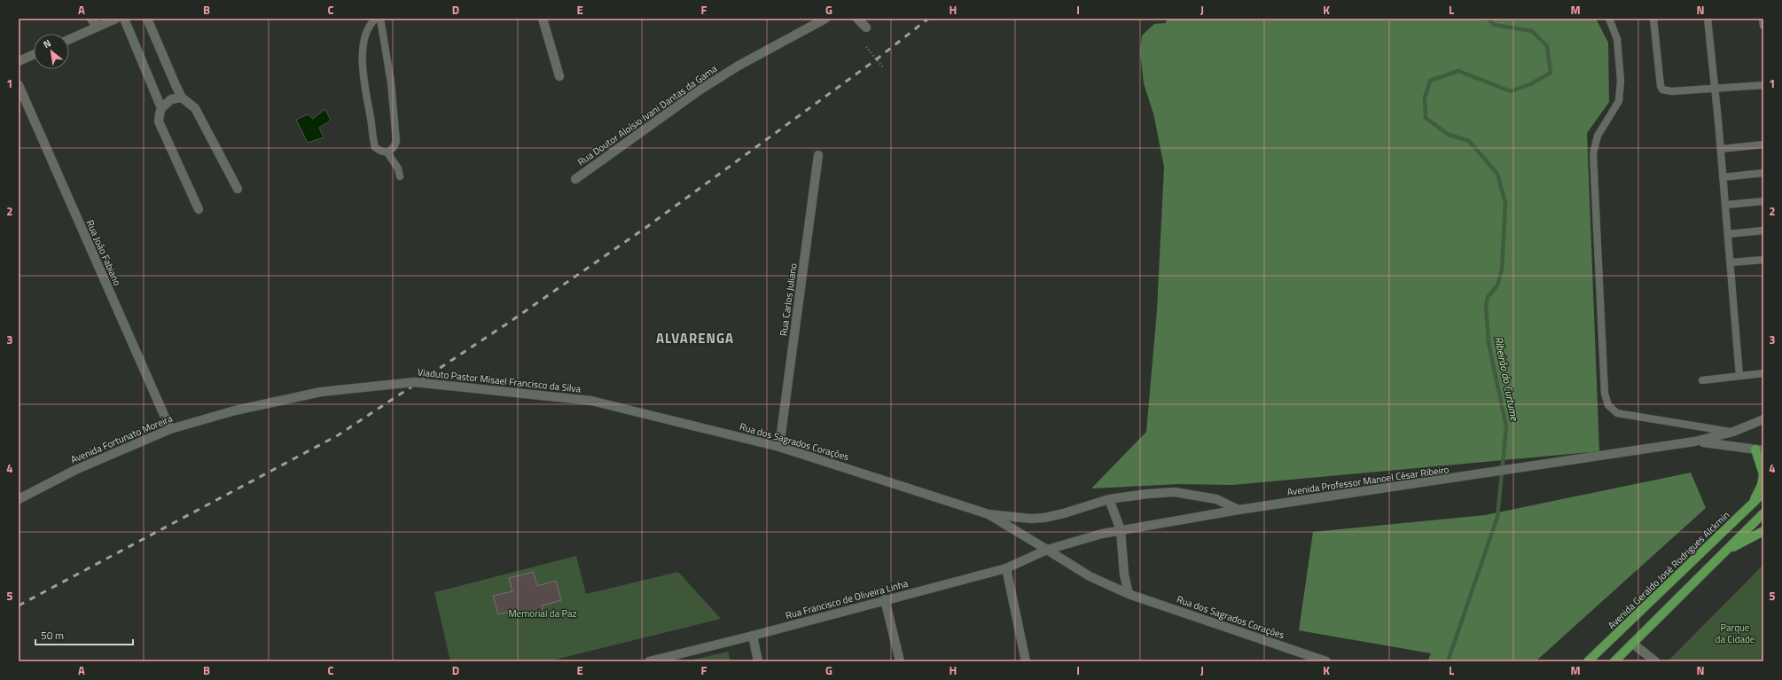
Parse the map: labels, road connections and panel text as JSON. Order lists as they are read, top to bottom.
{
  "streets": {
    "main road": [
      "Rua Doutor Aloísio Ivani Dantas da Gama",
      "Rua João Fabiano",
      "Rua Carlos Juliano",
      "Viaduto Pastor Misael Francisco da Silva",
      "Avenida Fortunato Moreira",
      "Rua dos Sagrados Corações",
      "Avenida Professor Manoel César Ribeiro",
      "Avenida Geraldo José Rodrigues Alckmin",
      "Rua Francisco de Oliveira Linha"
    ]
  },
  "crossings": [
    ["Rua João Fabiano", "Avenida Fortunato Moreira"],
    ["Rua Carlos Juliano", "Rua dos Sagrados Corações"],
    ["Viaduto Pastor Misael Francisco da Silva", "Avenida Fortunato Moreira"],
    ["Viaduto Pastor Misael Francisco da Silva", "Rua dos Sagrados Corações"],
    ["Rua dos Sagrados Corações", "Avenida Professor Manoel César Ribeiro"],
    ["Rua dos Sagrados Corações", "Rua Francisco de Oliveira Linha"],
    ["Avenida Professor Manoel César Ribeiro", "Rua Francisco de Oliveira Linha"]
  ],
  "districts": ["ALVARENGA"],
  "water": ["Ribeirão do Curtume"],
  "parks": ["Memorial da Paz", "Parque da Cidade"],
  "scale_bar": "50 m",
  "north": "top left",
  "grid": {
    "columns": [
      "A",
      "B",
      "C",
      "D",
      "E",
      "F",
      "G",
      "H",
      "I",
      "J",
      "K",
      "L",
      "M",
      "N"
    ],
    "rows": [
      "1",
      "2",
      "3",
      "4",
      "5"
    ]
  }
}
